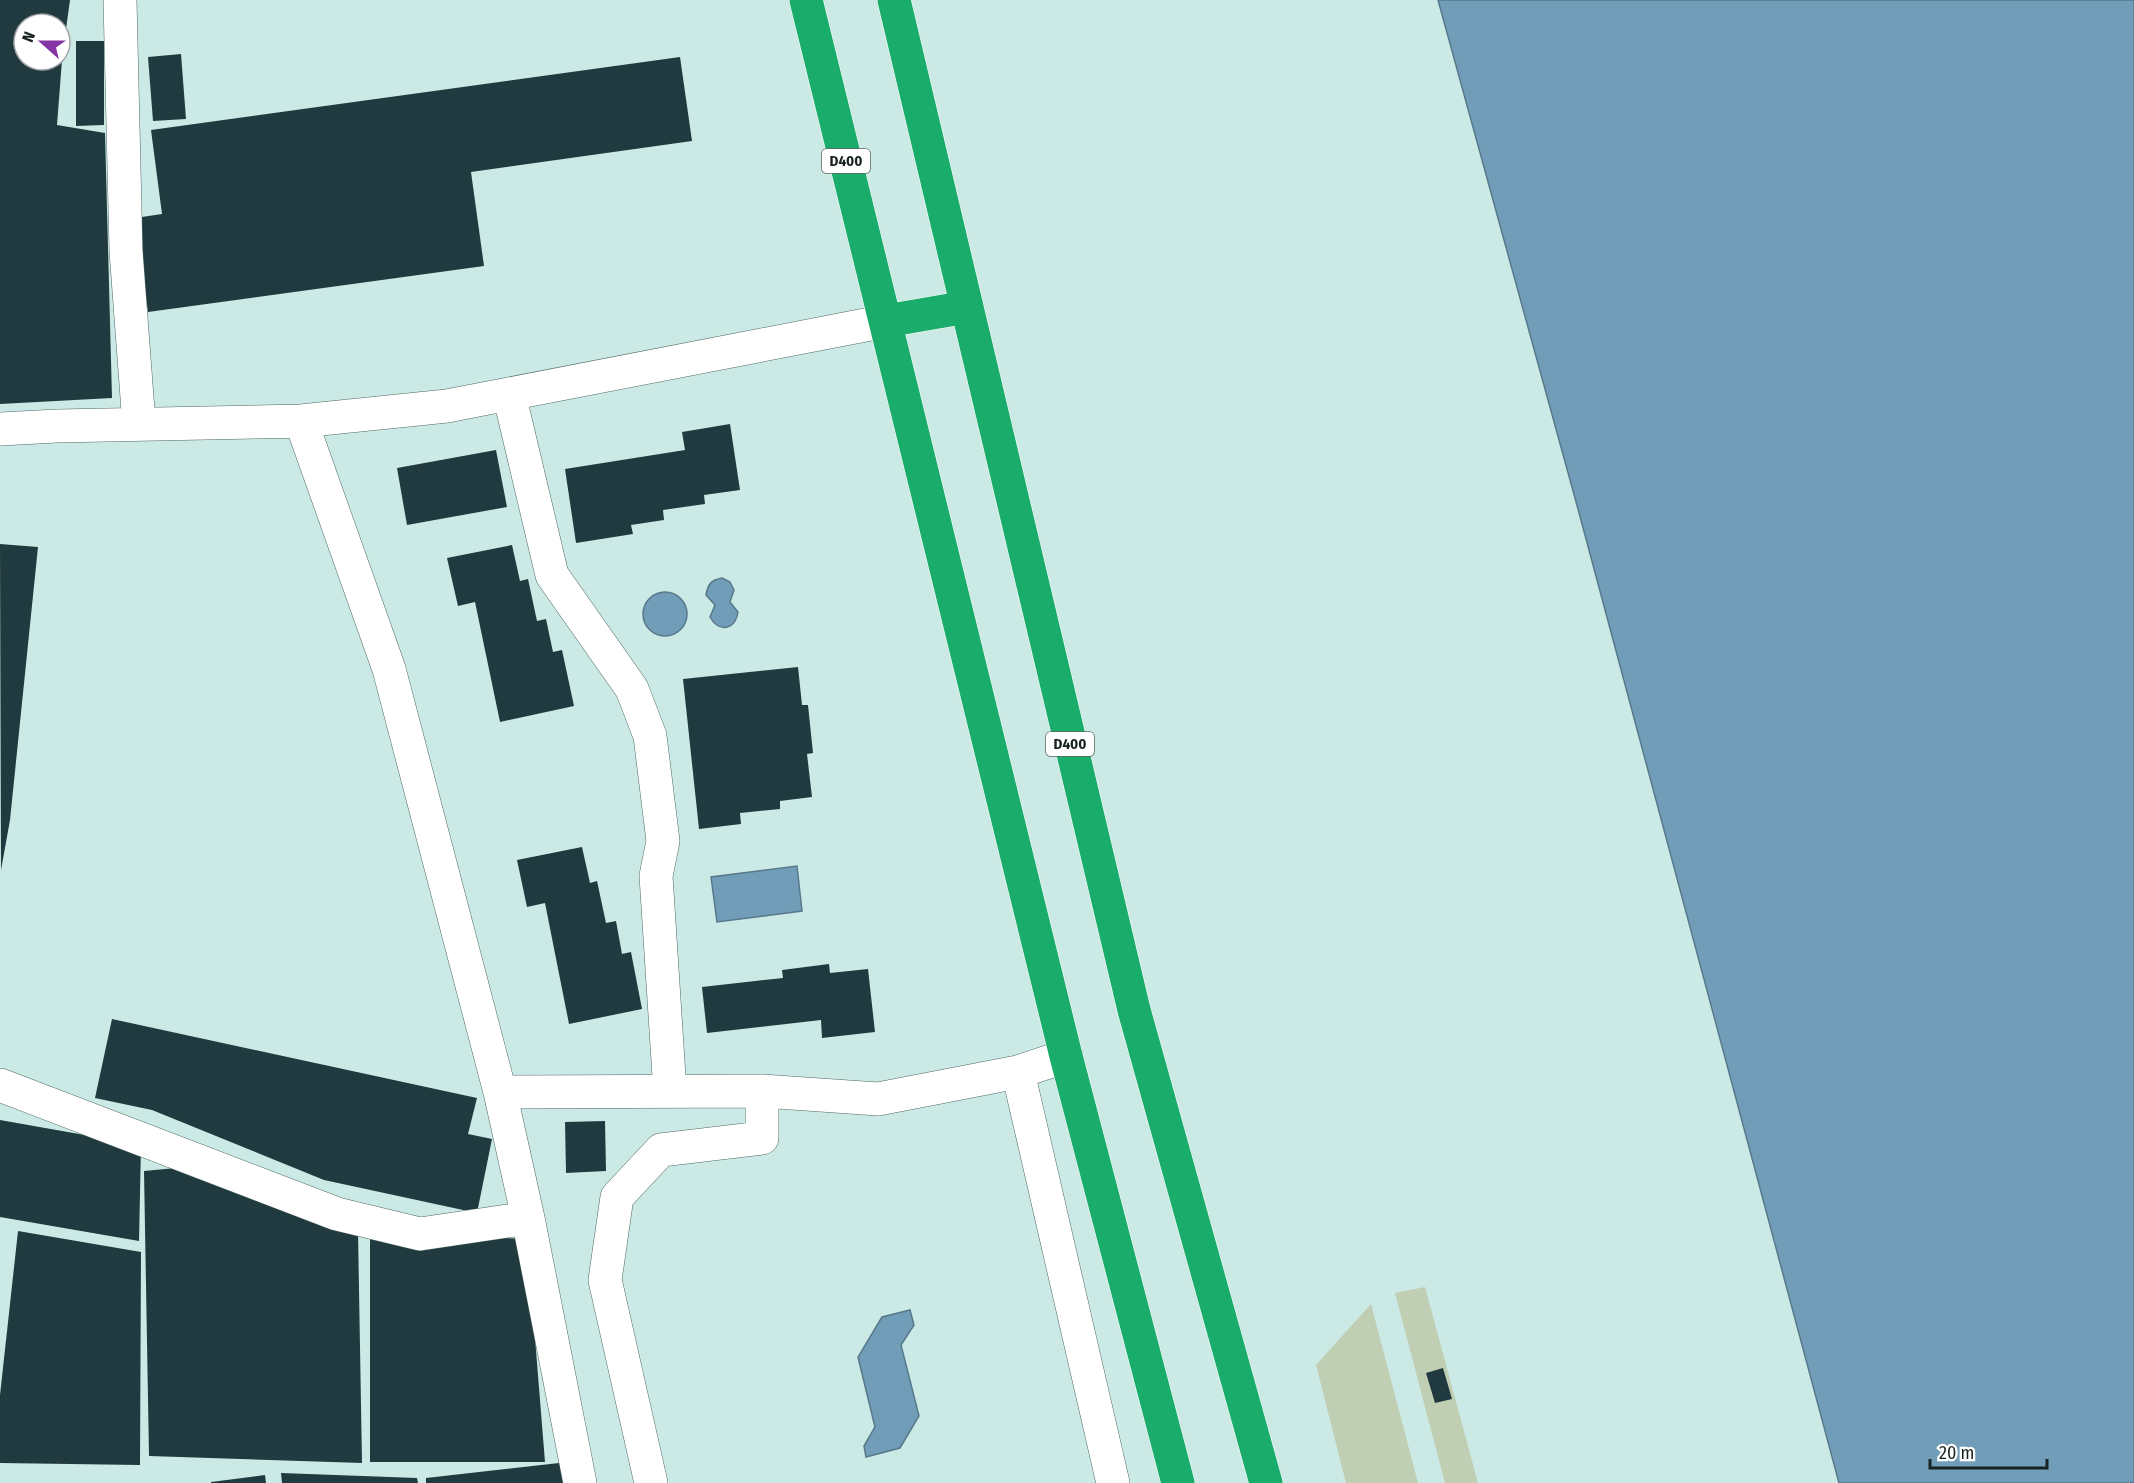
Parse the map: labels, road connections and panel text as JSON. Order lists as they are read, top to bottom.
{
  "streets": {
    "highway": ["D400"]
  },
  "scale_bar": "20 m",
  "north": "left"
}
